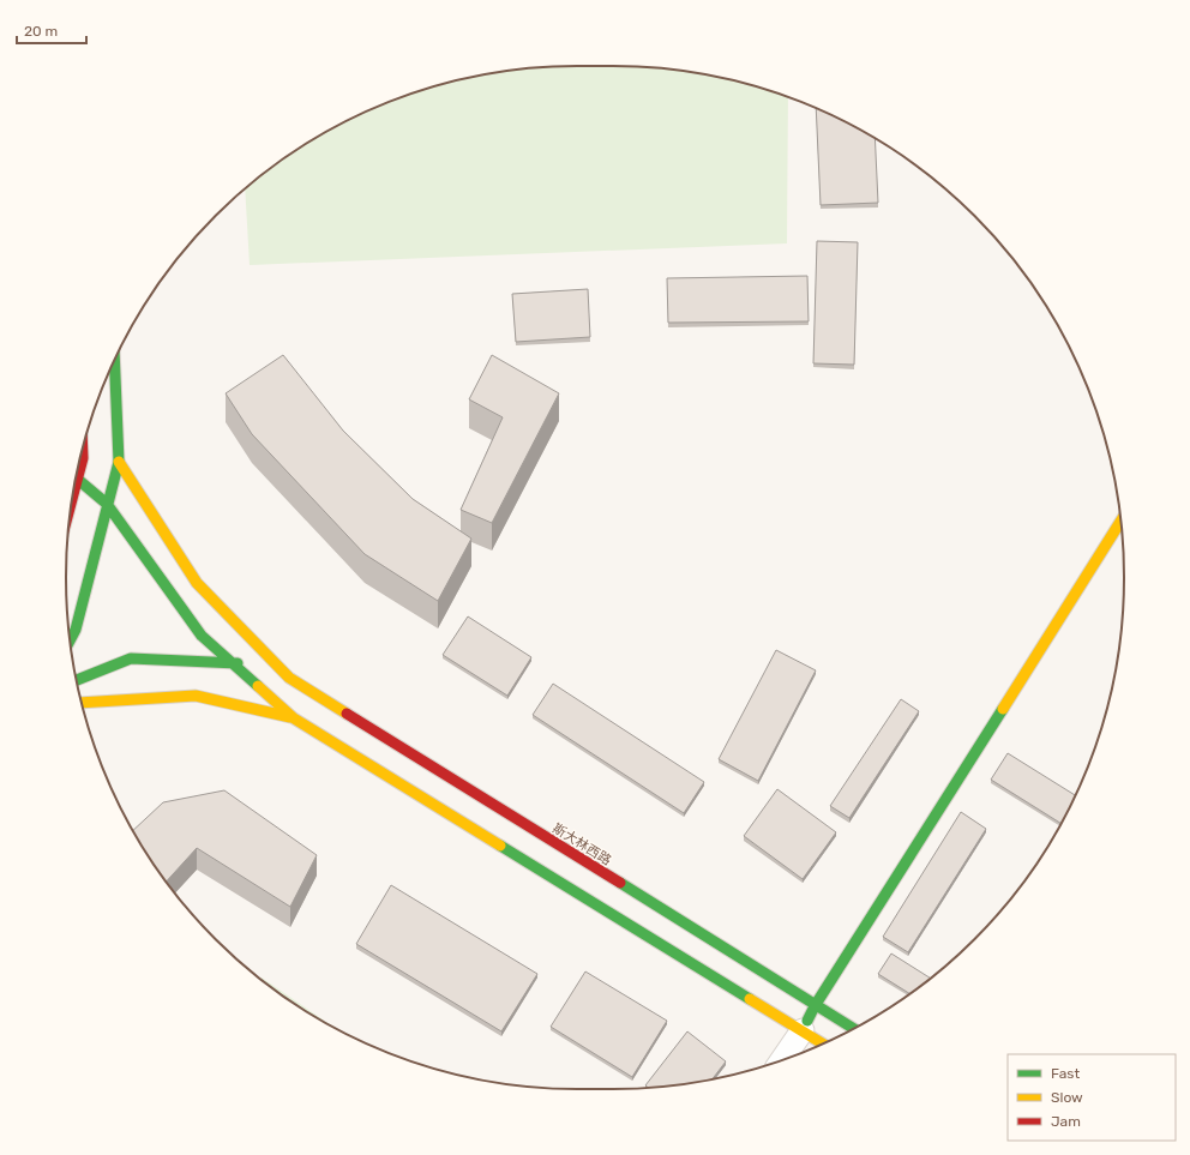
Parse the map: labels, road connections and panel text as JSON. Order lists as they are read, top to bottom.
{
  "streets": {
    "main road": ["斯大林西路"]
  },
  "legend": ["Fast", "Slow", "Jam"],
  "scale_bar": "20 m"
}
